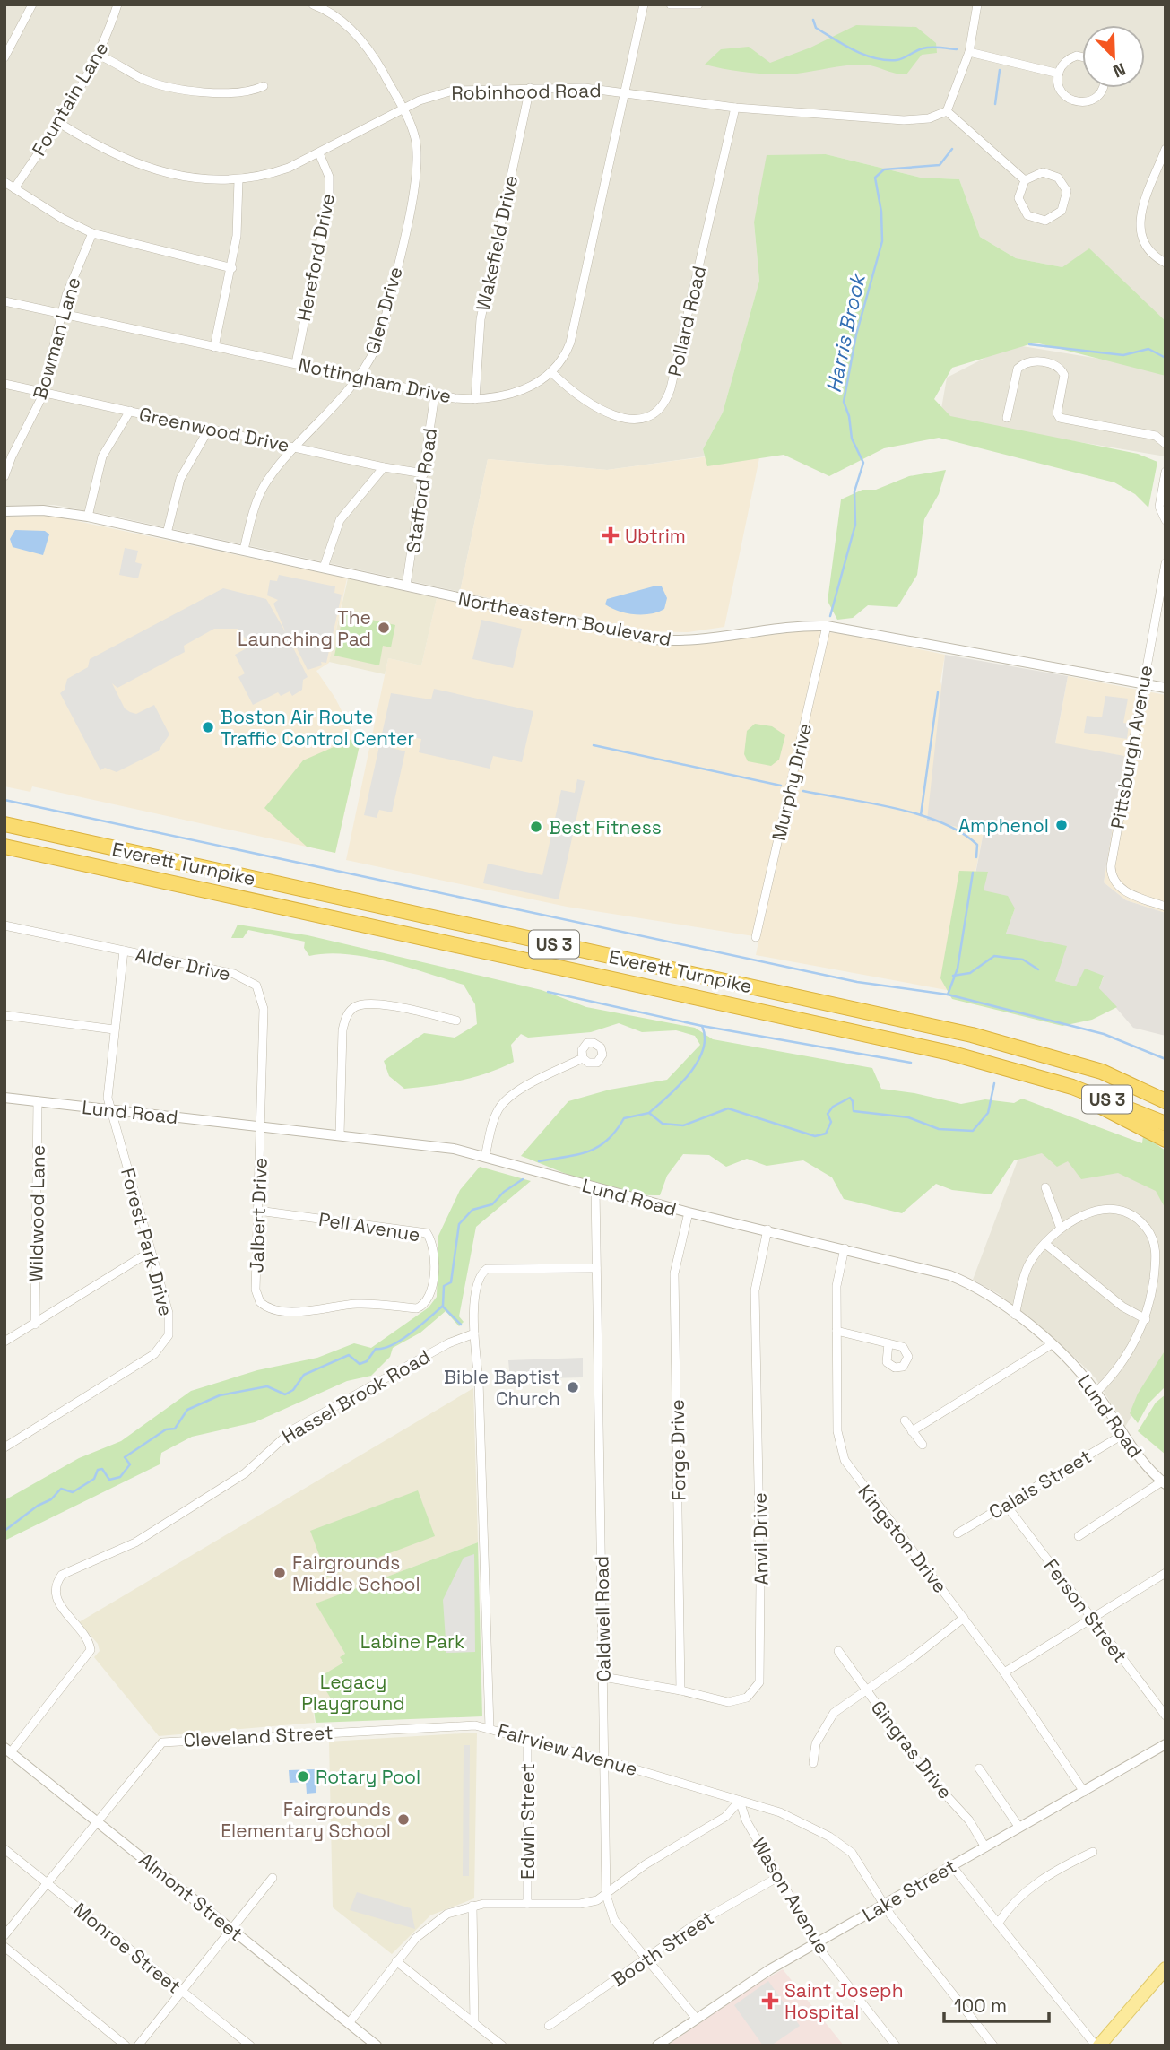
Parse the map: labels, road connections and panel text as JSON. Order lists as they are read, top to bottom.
{
  "streets": {
    "highway": ["Everett Turnpike", "US 3"],
    "street": [
      "Robinhood Road",
      "Fountain Lane",
      "Wakefield Drive",
      "Hereford Drive",
      "Glen Drive",
      "Pollard Road",
      "Bowman Lane",
      "Nottingham Drive",
      "Greenwood Drive",
      "Stafford Road",
      "Northeastern Boulevard",
      "Pittsburgh Avenue",
      "Murphy Drive",
      "Alder Drive",
      "Lund Road",
      "Wildwood Lane",
      "Jalbert Drive",
      "Pell Avenue",
      "Forest Park Drive",
      "Hassel Brook Road",
      "Forge Drive",
      "Calais Street",
      "Anvil Drive",
      "Kingston Drive",
      "Ferson Street",
      "Caldwell Road",
      "Cleveland Street",
      "Fairview Avenue",
      "Gingras Drive",
      "Edwin Street",
      "Lake Street",
      "Wason Avenue",
      "Almont Street",
      "Monroe Street",
      "Booth Street"
    ]
  },
  "crossings": [
    ["Robinhood Road", "Fountain Lane"],
    ["Robinhood Road", "Wakefield Drive"],
    ["Robinhood Road", "Hereford Drive"],
    ["Robinhood Road", "Glen Drive"],
    ["Robinhood Road", "Pollard Road"],
    ["Robinhood Road", "Nottingham Drive"],
    ["Wakefield Drive", "Nottingham Drive"],
    ["Hereford Drive", "Nottingham Drive"],
    ["Glen Drive", "Nottingham Drive"],
    ["Glen Drive", "Greenwood Drive"],
    ["Glen Drive", "Northeastern Boulevard"],
    ["Pollard Road", "Nottingham Drive"],
    ["Bowman Lane", "Nottingham Drive"],
    ["Bowman Lane", "Greenwood Drive"],
    ["Nottingham Drive", "Stafford Road"],
    ["Greenwood Drive", "Stafford Road"],
    ["Stafford Road", "Northeastern Boulevard"],
    ["Northeastern Boulevard", "Pittsburgh Avenue"],
    ["Northeastern Boulevard", "Murphy Drive"],
    ["Alder Drive", "Lund Road"],
    ["Alder Drive", "Jalbert Drive"],
    ["Alder Drive", "Forest Park Drive"],
    ["Lund Road", "Wildwood Lane"],
    ["Lund Road", "Jalbert Drive"],
    ["Lund Road", "Forest Park Drive"],
    ["Lund Road", "Forge Drive"],
    ["Lund Road", "Calais Street"],
    ["Lund Road", "Anvil Drive"],
    ["Lund Road", "Kingston Drive"],
    ["Lund Road", "Caldwell Road"],
    ["Jalbert Drive", "Pell Avenue"],
    ["Hassel Brook Road", "Fairview Avenue"],
    ["Hassel Brook Road", "Almont Street"],
    ["Forge Drive", "Anvil Drive"],
    ["Calais Street", "Ferson Street"],
    ["Anvil Drive", "Caldwell Road"],
    ["Kingston Drive", "Lake Street"],
    ["Caldwell Road", "Fairview Avenue"],
    ["Caldwell Road", "Lake Street"],
    ["Caldwell Road", "Booth Street"],
    ["Cleveland Street", "Fairview Avenue"],
    ["Cleveland Street", "Almont Street"],
    ["Cleveland Street", "Monroe Street"],
    ["Fairview Avenue", "Edwin Street"],
    ["Fairview Avenue", "Lake Street"],
    ["Fairview Avenue", "Wason Avenue"],
    ["Gingras Drive", "Lake Street"],
    ["Lake Street", "Wason Avenue"],
    ["Wason Avenue", "Booth Street"]
  ],
  "water": ["Harris Brook"],
  "parks": ["Labine Park", "Legacy Playground"],
  "places": {
    "health": ["Ubtrim", "Saint Joseph Hospital"],
    "other": [
      "The Launching Pad",
      "Boston Air Route Traffic Control Center",
      "Amphenol",
      "Best Fitness",
      "Bible Baptist Church",
      "Fairgrounds Middle School",
      "Rotary Pool",
      "Fairgrounds Elementary School"
    ]
  },
  "scale_bar": "100 m",
  "north": "bottom right"
}
